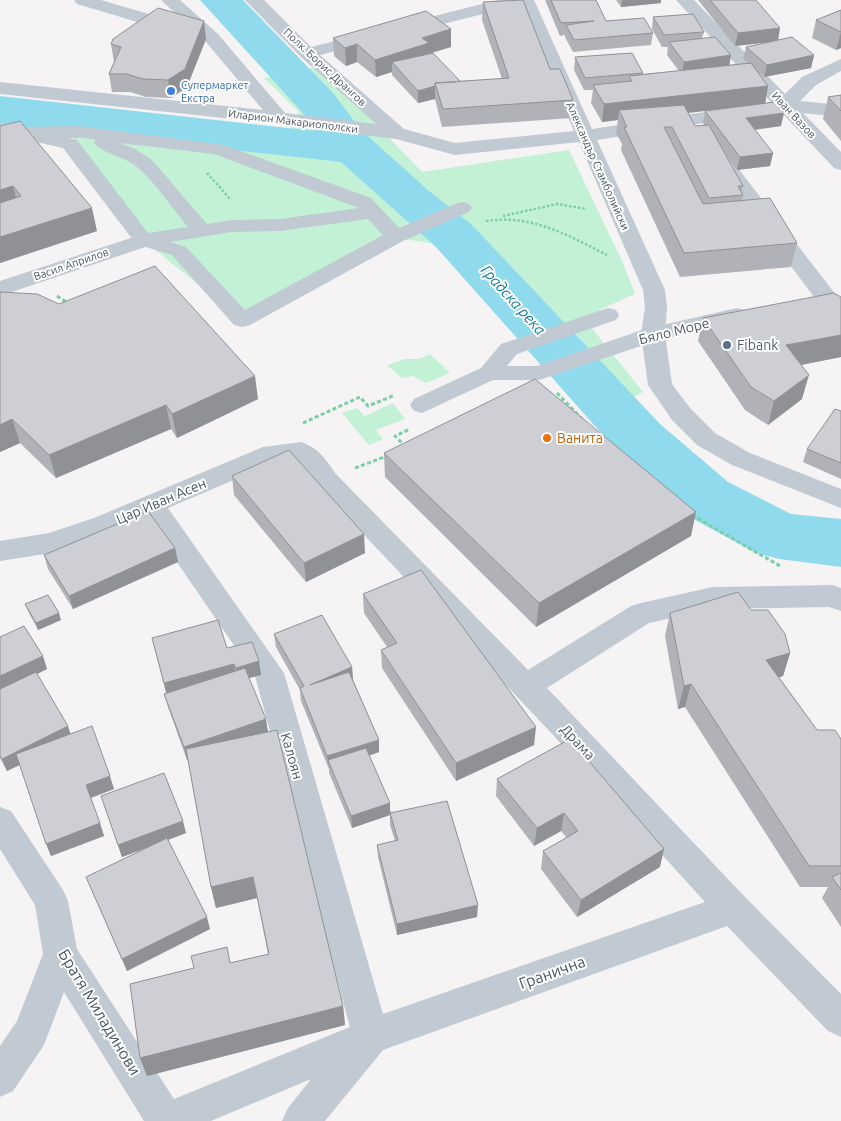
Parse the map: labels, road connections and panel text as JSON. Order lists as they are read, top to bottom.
{
  "streets": {
    "street": [
      "Полк. Борис Дрангов",
      "Иван Вазов",
      "Иларион Макариополски",
      "Александър Стамболийски",
      "Васил Априлов",
      "Бяло Море",
      "Цар Иван Асен",
      "Драма",
      "Калоян",
      "Гранична",
      "Братя Миладинови"
    ]
  },
  "crossings": [
    ["Полк. Борис Дрангов", "Иларион Макариополски"],
    ["Иван Вазов", "Иларион Макариополски"],
    ["Иларион Макариополски", "Александър Стамболийски"],
    ["Александър Стамболийски", "Бяло Море"],
    ["Цар Иван Асен", "Драма"],
    ["Цар Иван Асен", "Калоян"],
    ["Драма", "Гранична"],
    ["Калоян", "Гранична"],
    ["Калоян", "Братя Миладинови"],
    ["Гранична", "Братя Миладинови"]
  ],
  "water": ["Градска река"],
  "places": ["Супермаркет Екстра", "Fibank", "Ванита"]
}
